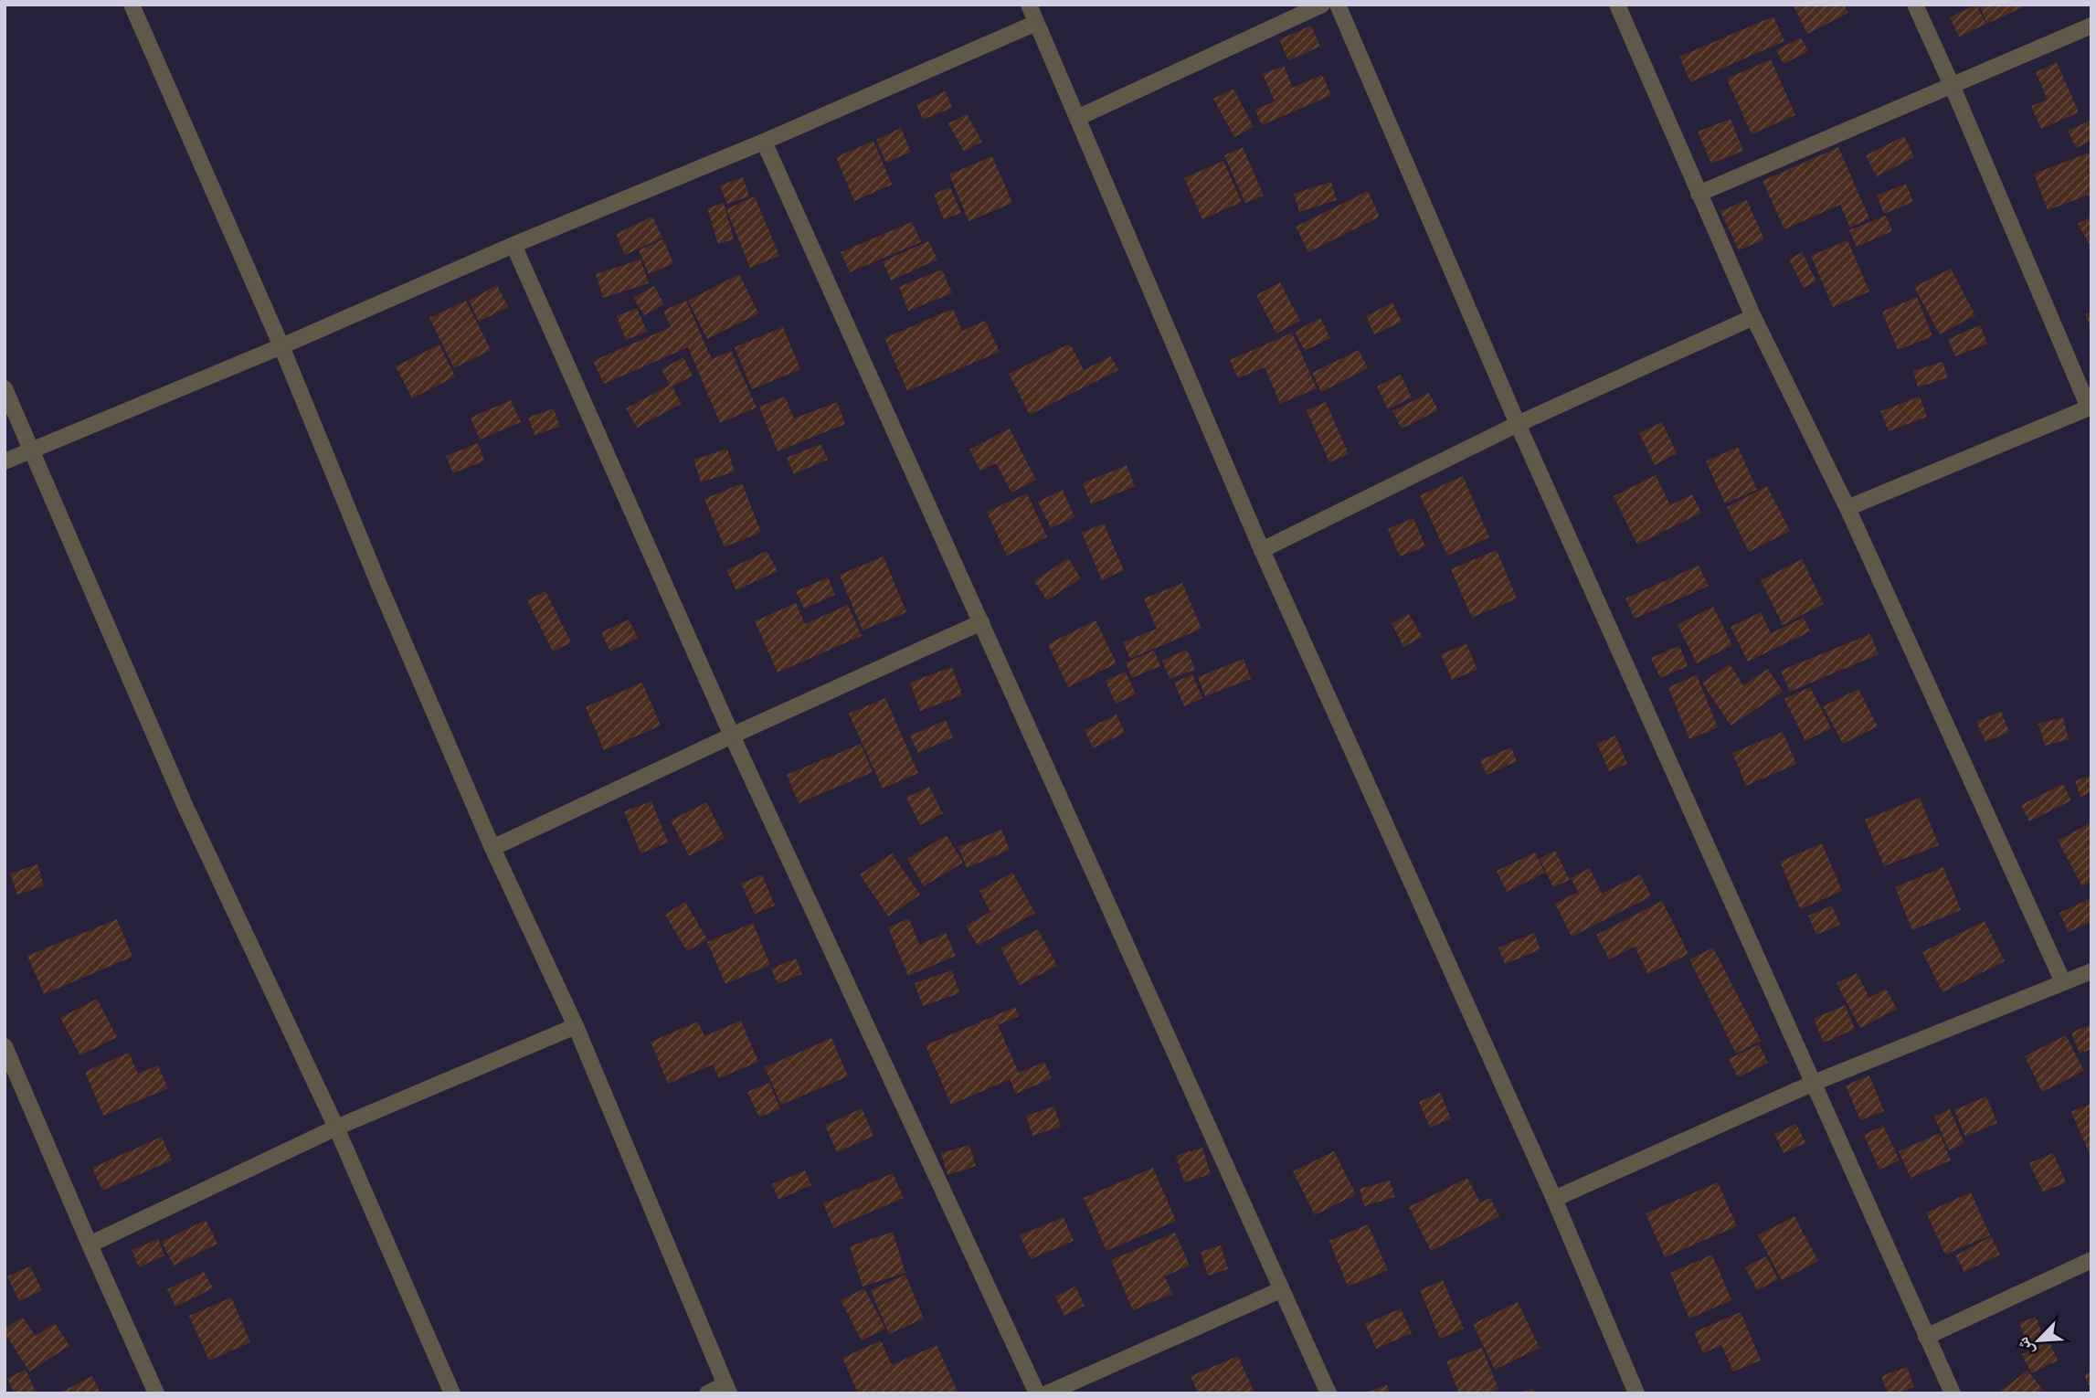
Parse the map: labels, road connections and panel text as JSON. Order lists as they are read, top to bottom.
{
  "north": "bottom left"
}
